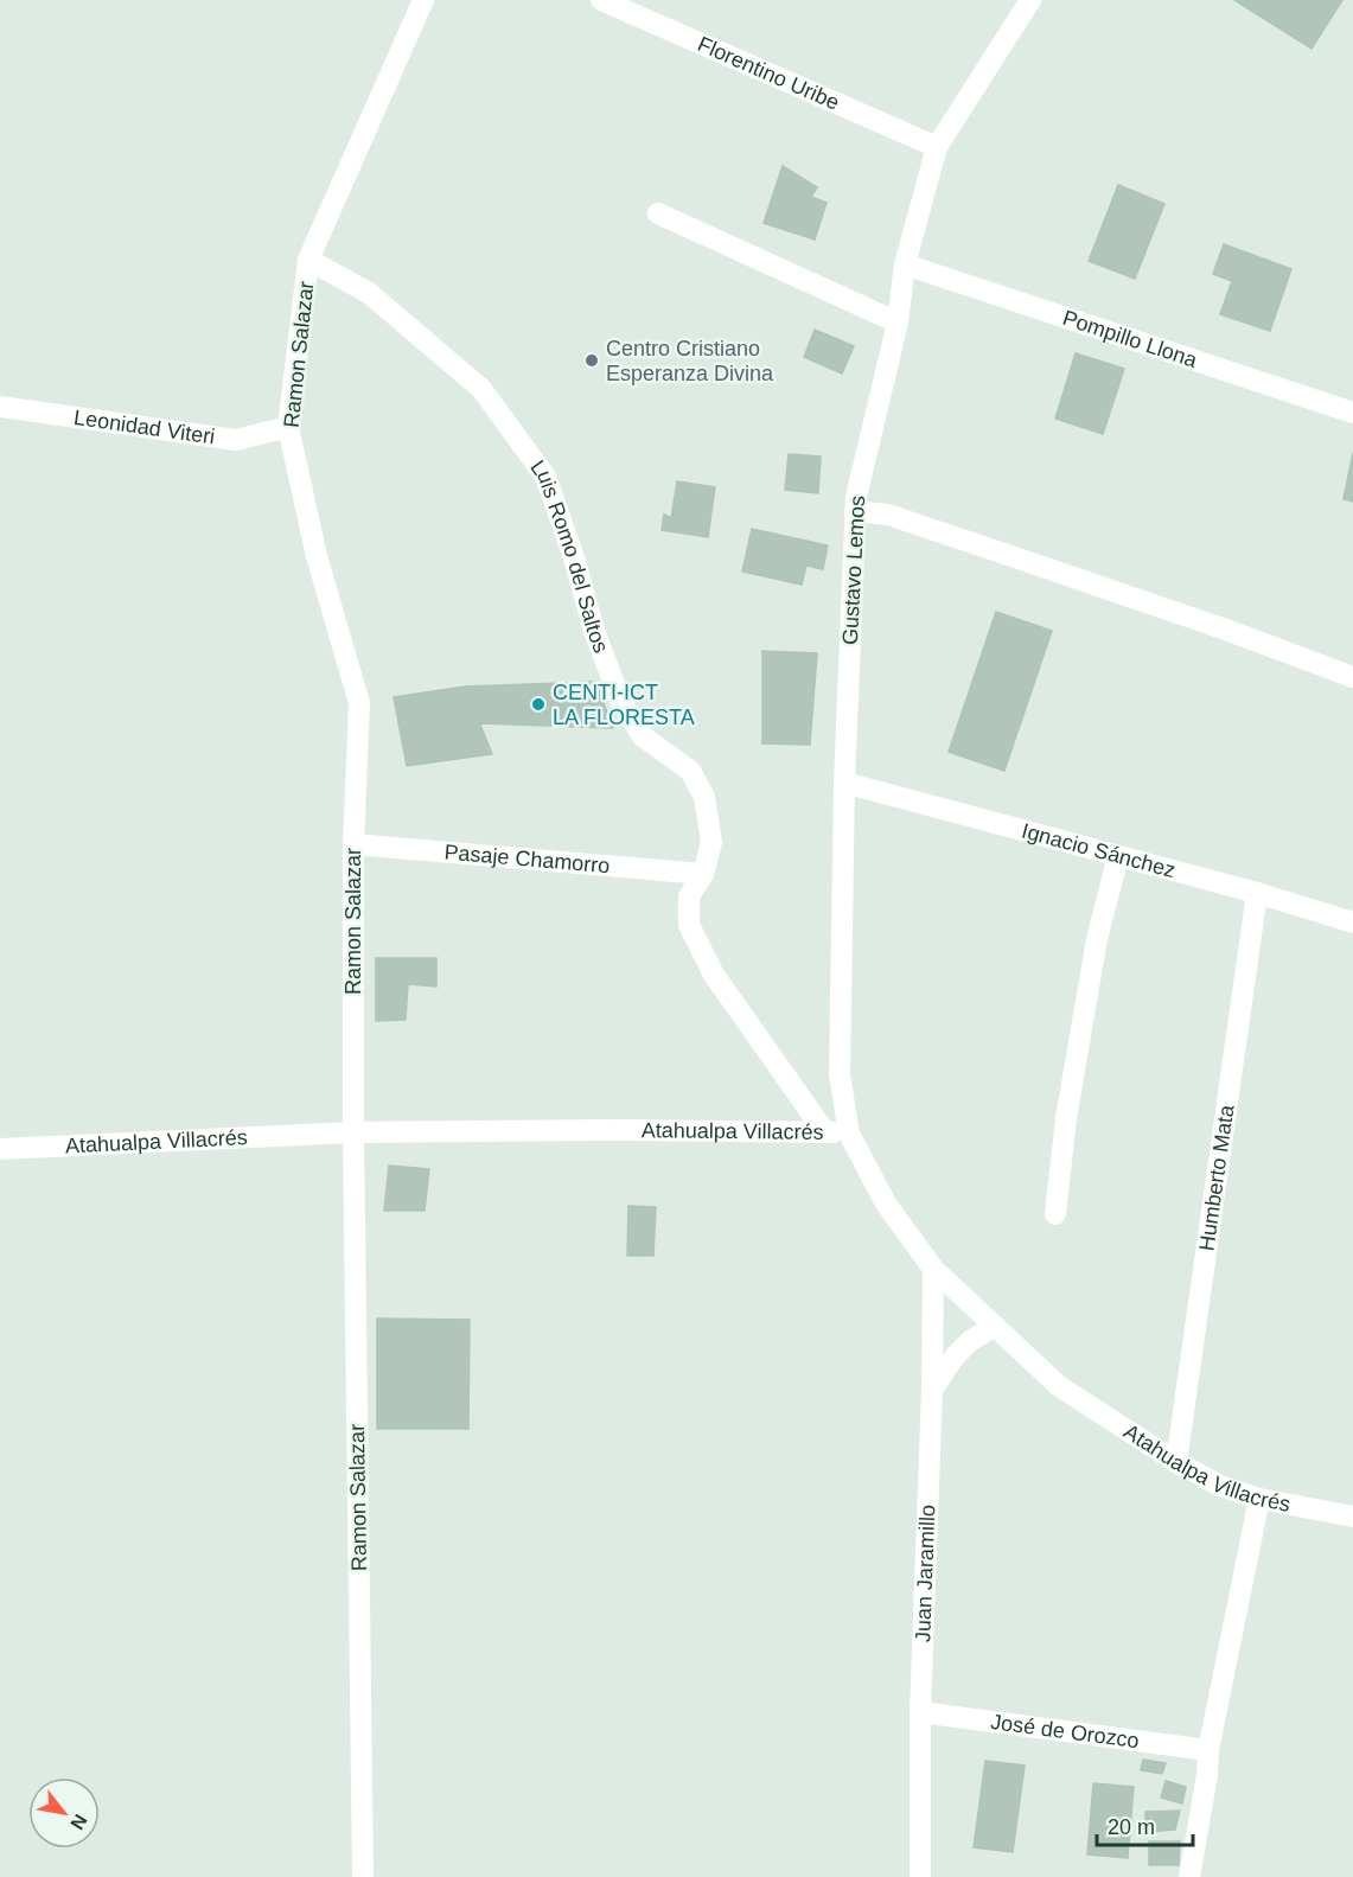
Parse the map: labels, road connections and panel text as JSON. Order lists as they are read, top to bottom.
{
  "streets": {
    "street": [
      "Florentino Uribe",
      "Pompillo Llona",
      "Ramon Salazar",
      "Leonidad Viteri",
      "Luis Romo del Saltos",
      "Gustavo Lemos",
      "Ignacio Sánchez",
      "Pasaje Chamorro",
      "Atahualpa Villacrés",
      "Humberto Mata",
      "Juan Jaramillo",
      "José de Orozco"
    ]
  },
  "crossings": [
    ["Florentino Uribe", "Gustavo Lemos"],
    ["Pompillo Llona", "Gustavo Lemos"],
    ["Ramon Salazar", "Leonidad Viteri"],
    ["Ramon Salazar", "Luis Romo del Saltos"],
    ["Ramon Salazar", "Pasaje Chamorro"],
    ["Ramon Salazar", "Atahualpa Villacrés"],
    ["Luis Romo del Saltos", "Pasaje Chamorro"],
    ["Luis Romo del Saltos", "Atahualpa Villacrés"],
    ["Gustavo Lemos", "Ignacio Sánchez"],
    ["Gustavo Lemos", "Atahualpa Villacrés"],
    ["Ignacio Sánchez", "Humberto Mata"],
    ["Atahualpa Villacrés", "Humberto Mata"],
    ["Atahualpa Villacrés", "Juan Jaramillo"],
    ["Juan Jaramillo", "José de Orozco"]
  ],
  "places": ["Centro Cristiano Esperanza Divina", "CENTI-ICT LA FLORESTA"],
  "scale_bar": "20 m",
  "north": "bottom right"
}
